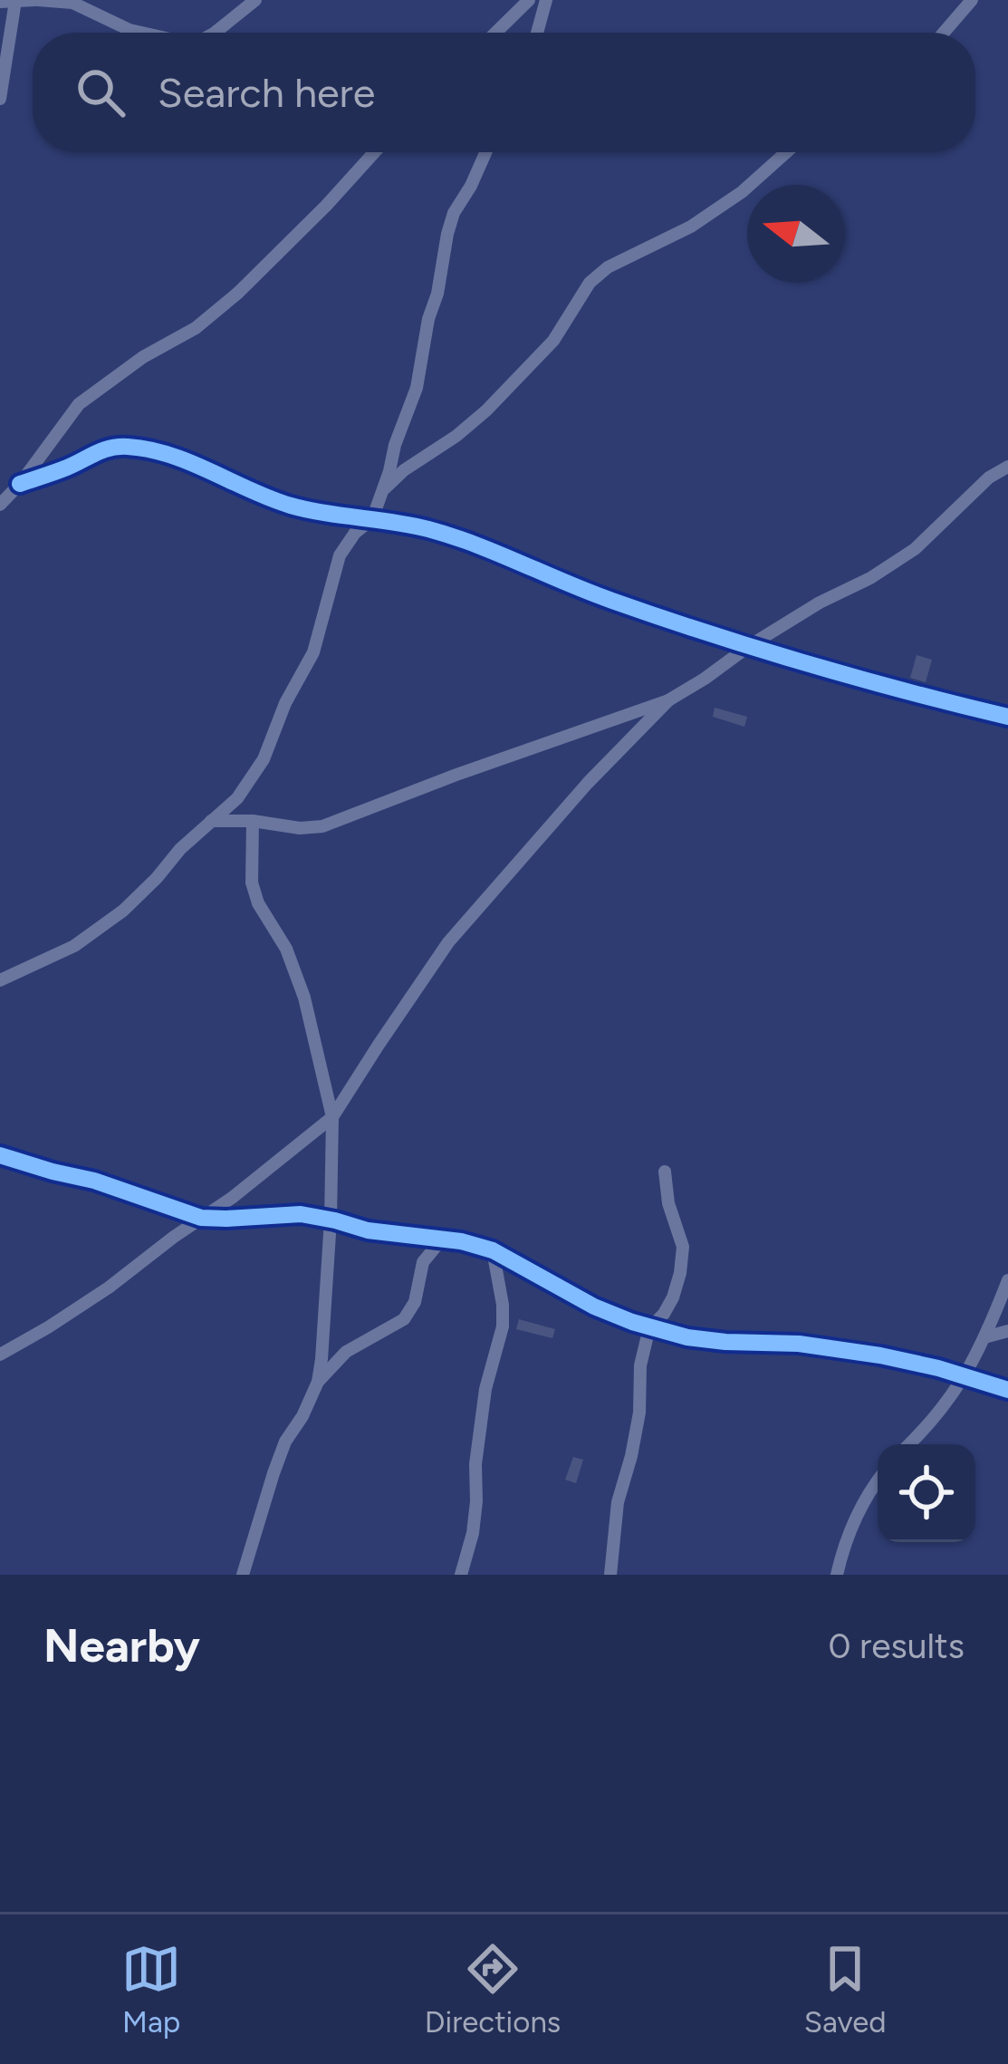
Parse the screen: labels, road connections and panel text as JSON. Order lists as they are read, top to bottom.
{
  "north": "left",
  "page": {
    "search": "Search here",
    "heading": ["Nearby", "0 results"],
    "nav": ["Map", "Directions", "Saved"]
  }
}
